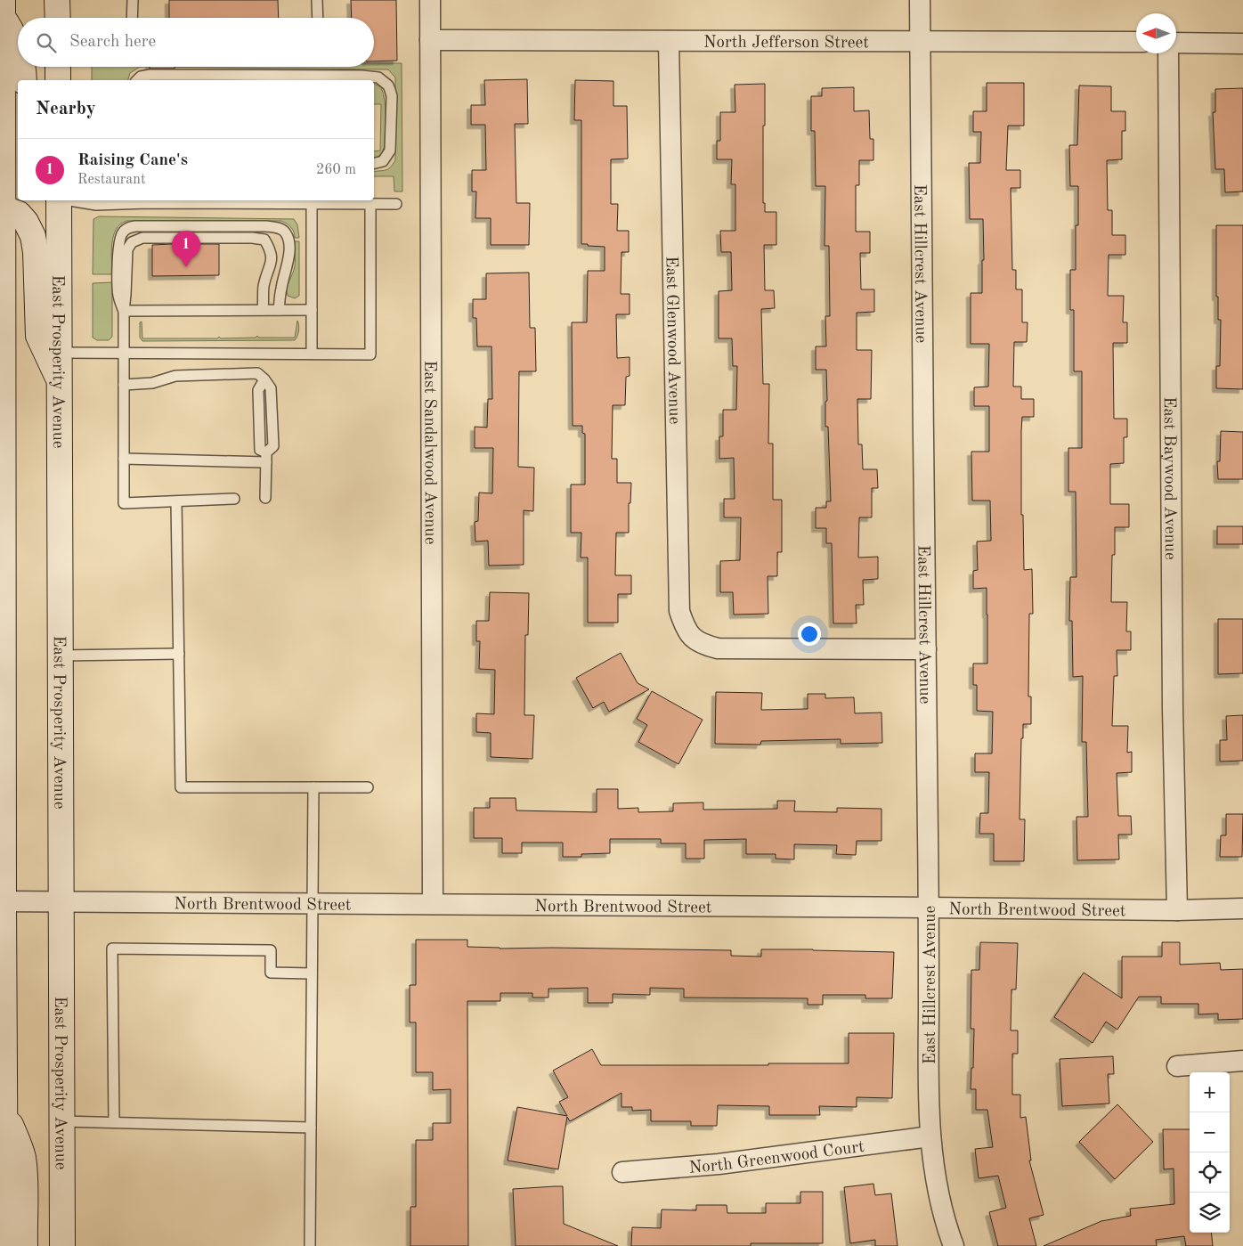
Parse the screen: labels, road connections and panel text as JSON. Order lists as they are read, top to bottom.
{
  "streets": {
    "main road": ["East Prosperity Avenue"],
    "street": [
      "North Jefferson Street",
      "East Hillcrest Avenue",
      "East Glenwood Avenue",
      "East Sandalwood Avenue",
      "East Baywood Avenue",
      "North Brentwood Street",
      "North Greenwood Court"
    ]
  },
  "crossings": [
    ["North Jefferson Street", "East Hillcrest Avenue"],
    ["North Jefferson Street", "East Glenwood Avenue"],
    ["North Jefferson Street", "East Sandalwood Avenue"],
    ["East Hillcrest Avenue", "East Glenwood Avenue"],
    ["East Hillcrest Avenue", "North Brentwood Street"],
    ["East Hillcrest Avenue", "North Greenwood Court"],
    ["East Prosperity Avenue", "North Brentwood Street"],
    ["East Sandalwood Avenue", "North Brentwood Street"],
    ["East Baywood Avenue", "North Brentwood Street"]
  ],
  "north": "left",
  "page": {
    "search": "Search here",
    "heading": "Nearby",
    "list": [
      {
        "mark": "1",
        "name": "Raising Cane's",
        "note": "Restaurant",
        "value": "260 m"
      }
    ],
    "pins": "1",
    "map_buttons": ["+", "−"]
  }
}
